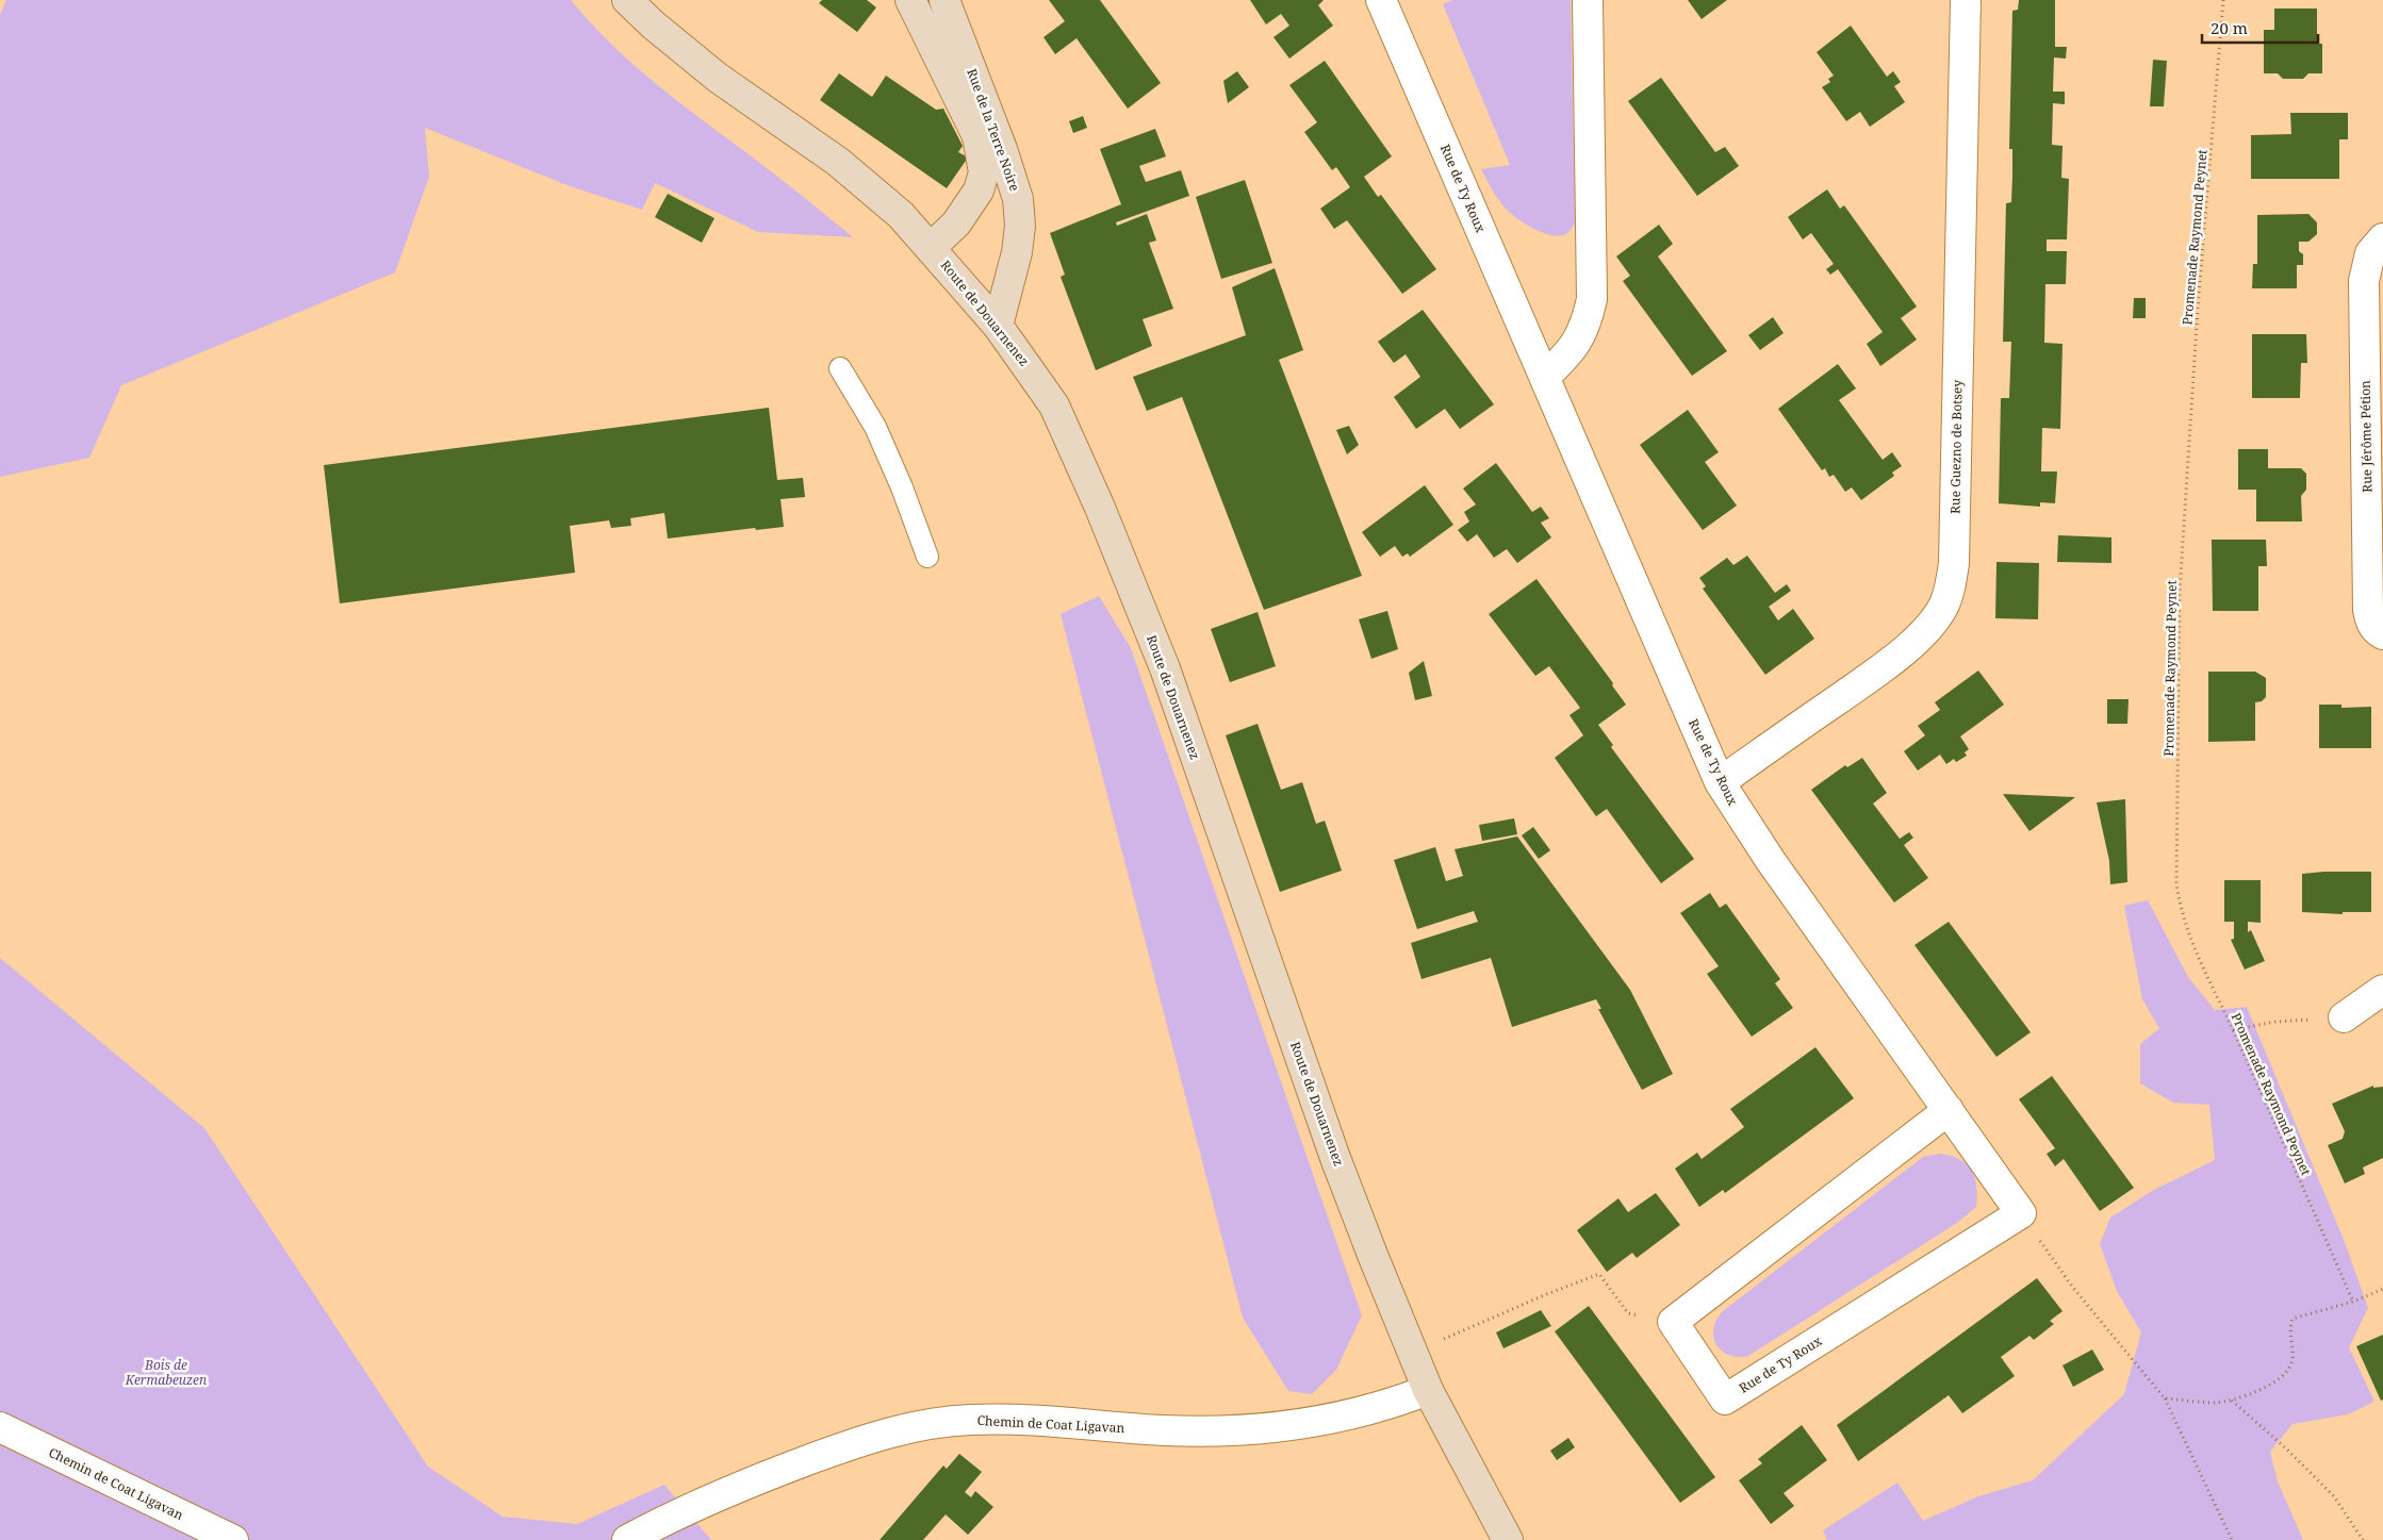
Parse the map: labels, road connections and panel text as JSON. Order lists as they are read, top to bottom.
{
  "streets": {
    "main road": ["Rue de la Terre Noire", "Route de Douarnenez"],
    "street": [
      "Rue de Ty Roux",
      "Rue Jérôme Pétion",
      "Rue Guezno de Botsey",
      "Chemin de Coat Ligavan"
    ],
    "path": ["Promenade Raymond Peynet"]
  },
  "crossings": [
    ["Rue de la Terre Noire", "Route de Douarnenez"],
    ["Rue de Ty Roux", "Rue Guezno de Botsey"],
    ["Route de Douarnenez", "Chemin de Coat Ligavan"]
  ],
  "parks": ["Bois de Kermabeuzen"],
  "scale_bar": "20 m"
}
